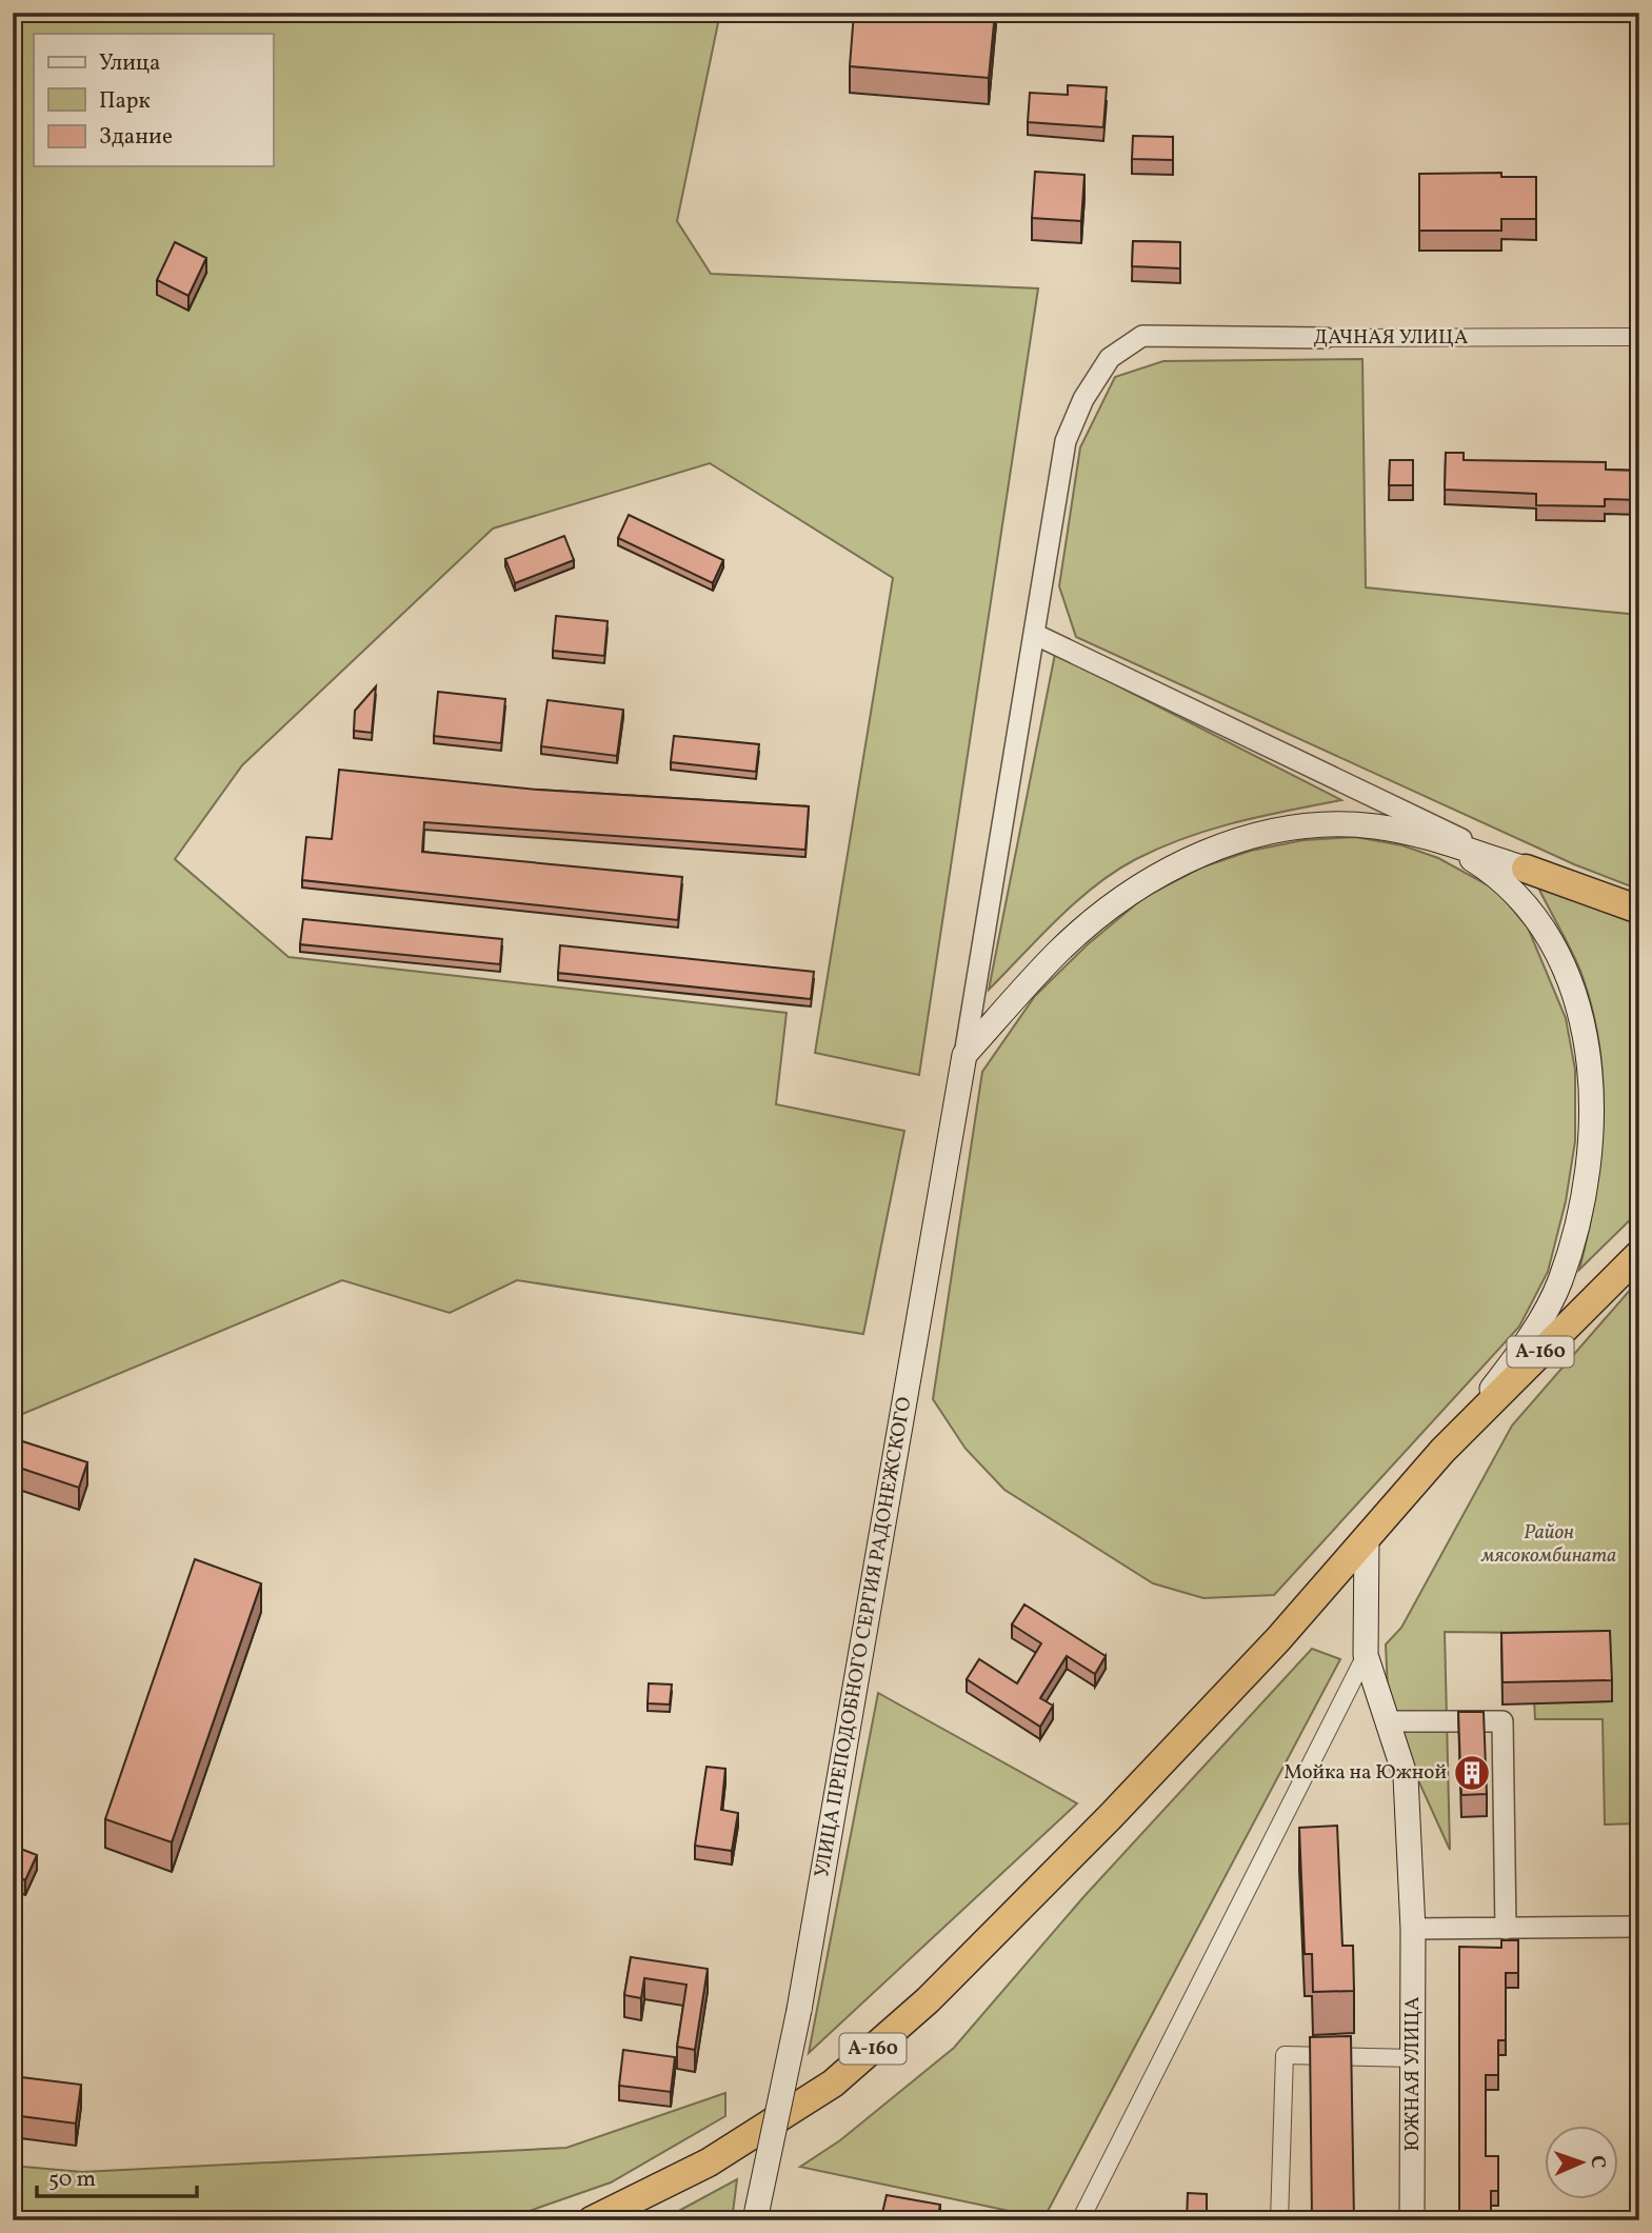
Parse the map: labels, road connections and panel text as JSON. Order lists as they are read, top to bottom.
{
  "streets": {
    "highway": ["А-160"],
    "main road": ["УЛИЦА ПРЕПОДОБНОГО СЕРГИЯ РАДОНЕЖСКОГО", "ЮЖНАЯ УЛИЦА"],
    "street": ["ДАЧНАЯ УЛИЦА"]
  },
  "crossings": [
    ["А-160", "ЮЖНАЯ УЛИЦА"]
  ],
  "parks": ["Район мясокомбината"],
  "places": {
    "building": ["Мойка на Южной"]
  },
  "legend": ["Улица", "Парк", "Здание"],
  "scale_bar": "50 m",
  "north": "right"
}
